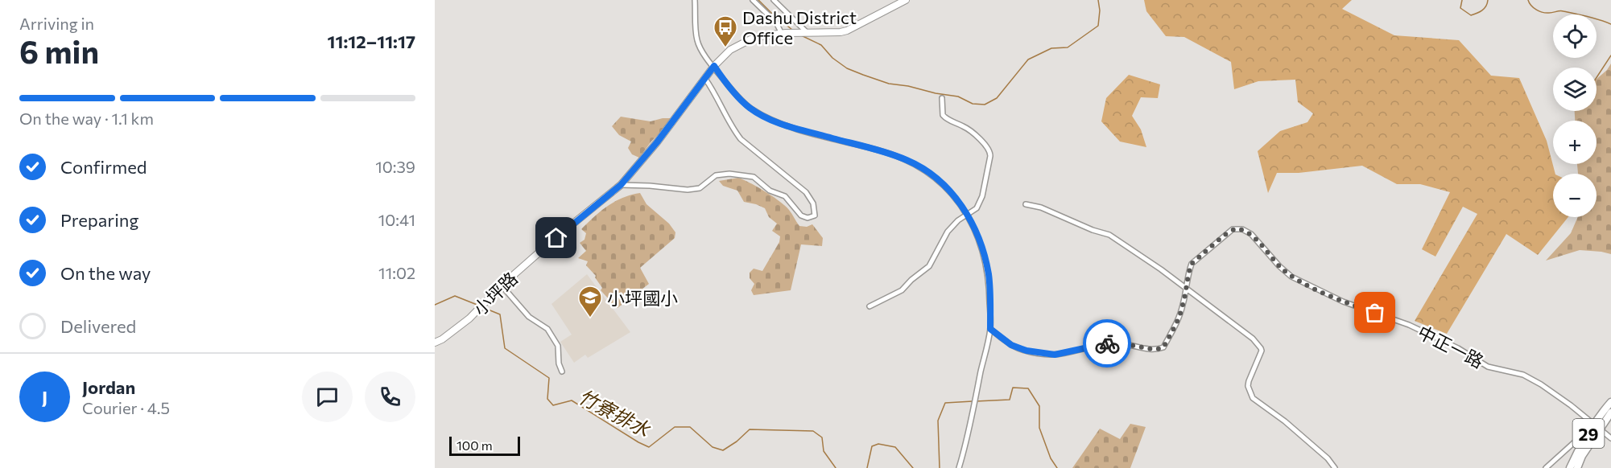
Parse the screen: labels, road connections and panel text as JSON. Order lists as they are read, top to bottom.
{
  "streets": {
    "main road": ["29"],
    "street": ["小坪路", "中正一路"]
  },
  "crossings": [
    ["中正一路", "29"]
  ],
  "water": ["竹寮排水"],
  "places": {
    "bus stop": ["Dashu District Office"],
    "school or university": ["小坪國小"]
  },
  "scale_bar": "100 m",
  "page": {
    "heading": ["6 min", "Arriving in", "11:12–11:17"],
    "panel": ["Jordan", "Courier · 4.5"],
    "map_buttons": ["+", "−"],
    "bar": "On the way · 1.1 km",
    "list": [
      ["Confirmed", "10:39"],
      ["Preparing", "10:41"],
      ["On the way", "11:02"],
      "Delivered"
    ],
    "round": "J",
    "scale": "100 m"
  }
}
